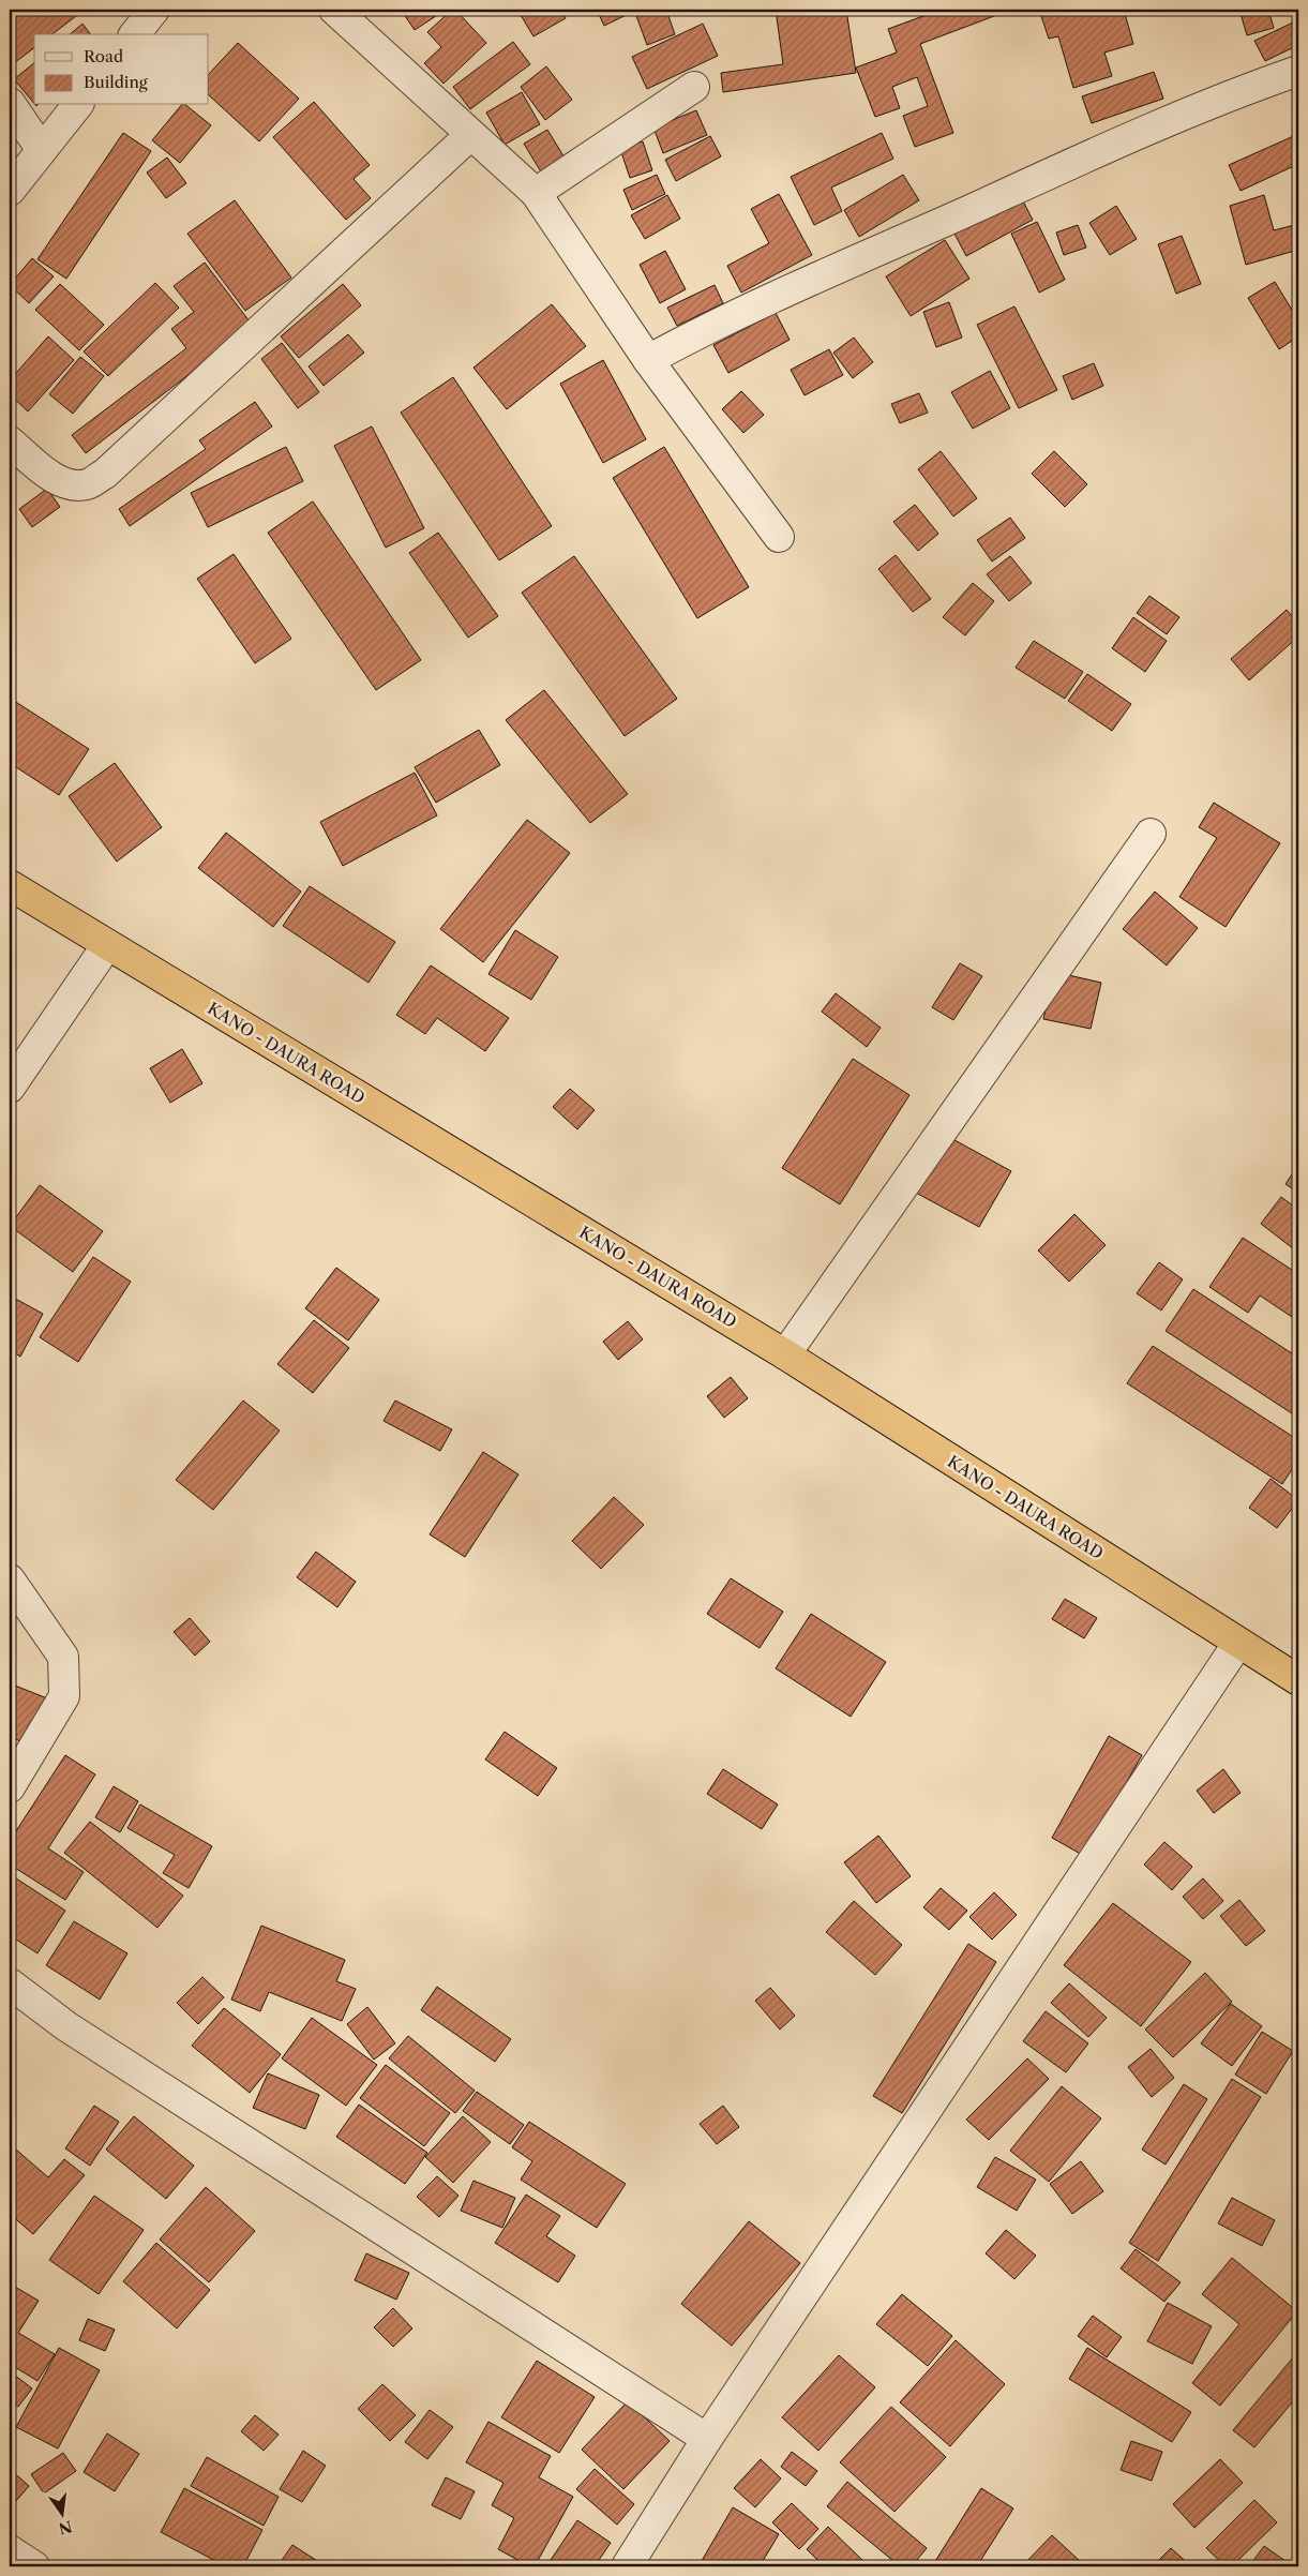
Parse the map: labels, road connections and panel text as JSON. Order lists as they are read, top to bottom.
{
  "streets": {
    "highway": ["KANO - DAURA ROAD"]
  },
  "legend": ["Road", "Building"],
  "north": "bottom"
}
